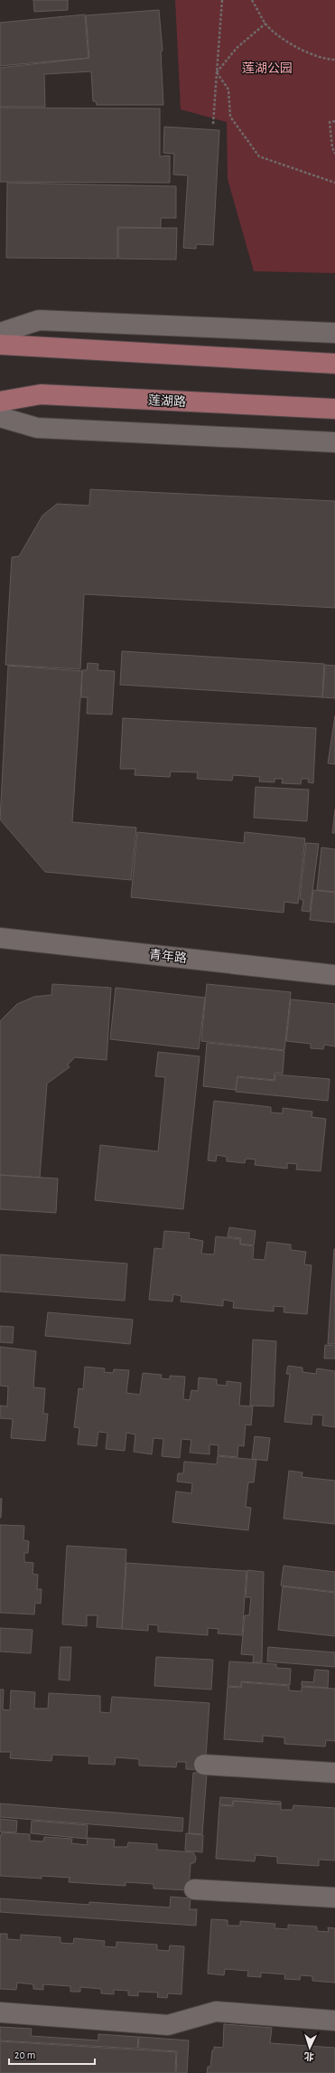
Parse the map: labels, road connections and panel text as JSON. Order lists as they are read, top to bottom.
{
  "streets": {
    "main road": ["莲湖路"],
    "street": ["青年路"]
  },
  "parks": ["莲湖公园"],
  "scale_bar": "20 m",
  "north": "bottom"
}
